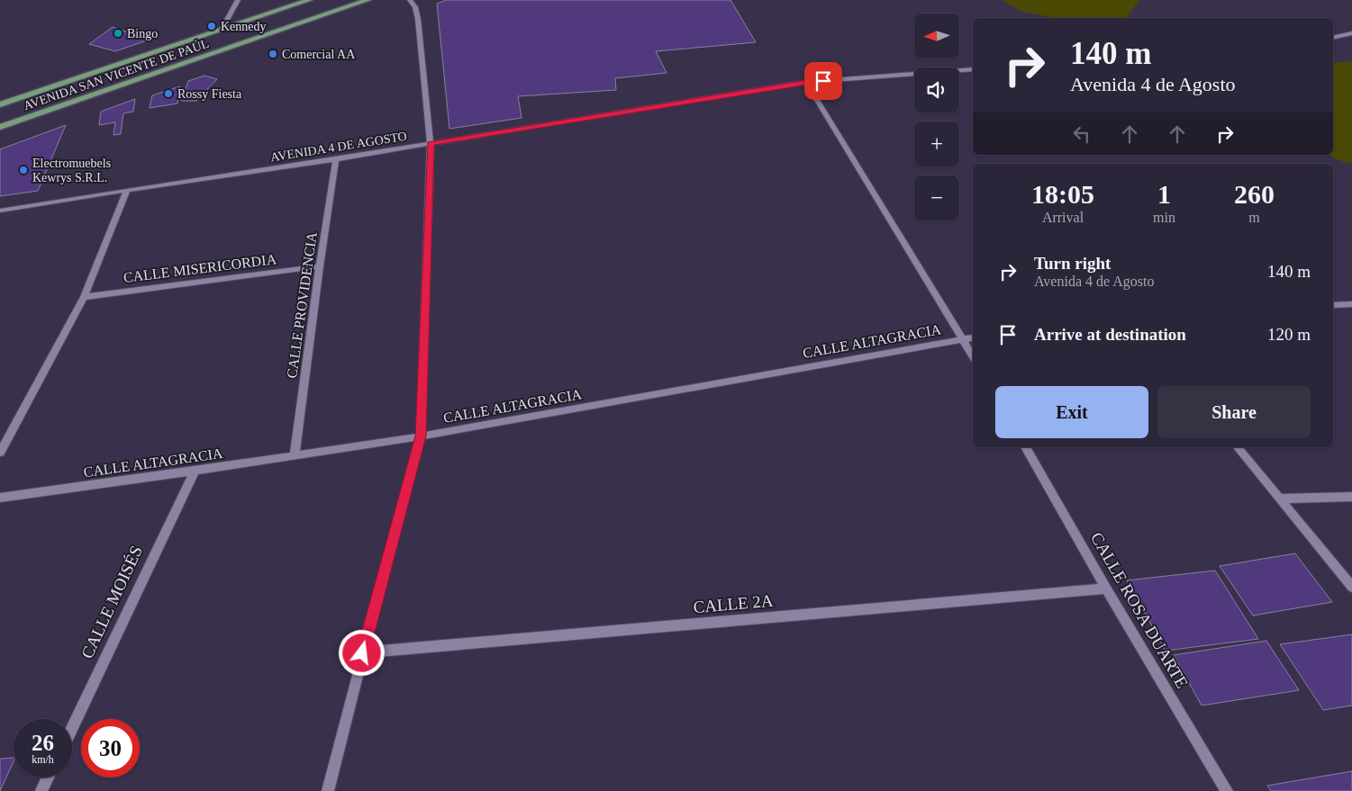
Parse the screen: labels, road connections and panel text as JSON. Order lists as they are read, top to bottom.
{
  "streets": {
    "main road": ["AVENIDA SAN VICENTE DE PAÚL"],
    "street": [
      "AVENIDA 4 DE AGOSTO",
      "CALLE MISERICORDIA",
      "CALLE PROVIDENCIA",
      "CALLE ALTAGRACIA",
      "CALLE MOISÉS",
      "CALLE 2A",
      "CALLE ROSA DUARTE"
    ]
  },
  "crossings": [
    ["AVENIDA 4 DE AGOSTO", "CALLE PROVIDENCIA"],
    ["CALLE MISERICORDIA", "CALLE PROVIDENCIA"],
    ["CALLE PROVIDENCIA", "CALLE ALTAGRACIA"],
    ["CALLE ALTAGRACIA", "CALLE MOISÉS"],
    ["CALLE 2A", "CALLE ROSA DUARTE"]
  ],
  "places": [
    "Kennedy",
    "Bingo",
    "Comercial AA",
    "Rossy Fiesta",
    "Electromuebels Kewrys S.R.L."
  ],
  "north": "left",
  "page": {
    "map_buttons": ["+", "−"],
    "turn": ["140 m", "Avenida 4 de Agosto"],
    "eta": [
      "18:05",
      "Arrival",
      "1",
      "min",
      "260",
      "m"
    ],
    "list": [
      {
        "name": "Turn right",
        "note": "Avenida 4 de Agosto",
        "value": "140 m"
      },
      {
        "name": "Arrive at destination",
        "value": "120 m"
      }
    ],
    "buttons": ["Exit", "Share"],
    "speed": "26 km/h",
    "limit": "30"
  }
}
